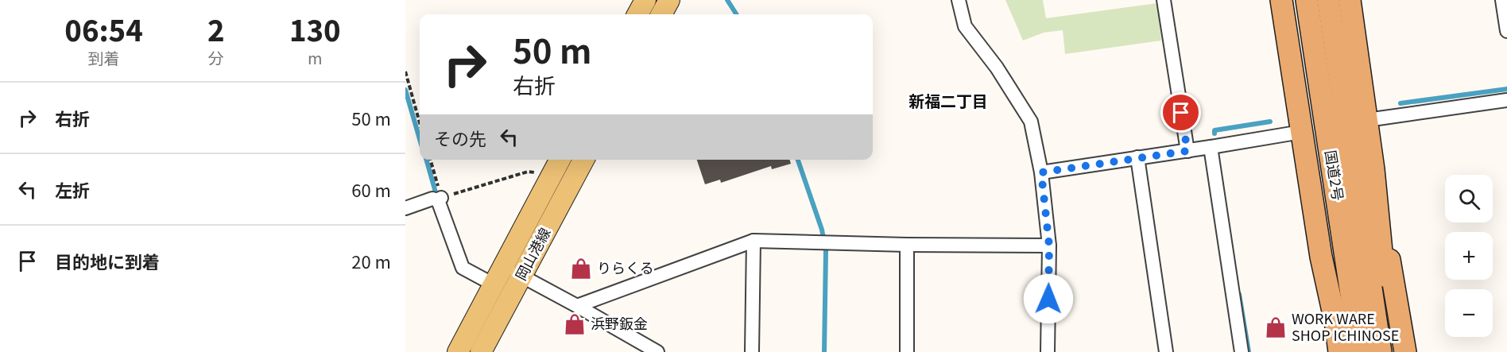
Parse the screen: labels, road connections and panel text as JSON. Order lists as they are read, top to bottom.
{
  "streets": {
    "highway": ["国道2号"],
    "main road": ["岡山港線"]
  },
  "districts": ["新福二丁目"],
  "places": {
    "shop": ["りらくる", "浜野鈑金", "WORK WARE SHOP ICHINOSE"]
  },
  "page": {
    "eta": [
      "06:54",
      "到着",
      "2",
      "分",
      "130",
      "m"
    ],
    "turn": ["50 m", "右折"],
    "list": [
      {
        "name": "右折",
        "value": "50 m"
      },
      {
        "name": "左折",
        "value": "60 m"
      },
      {
        "name": "目的地に到着",
        "value": "20 m"
      }
    ],
    "then": "その先",
    "map_buttons": ["+", "−"]
  }
}
